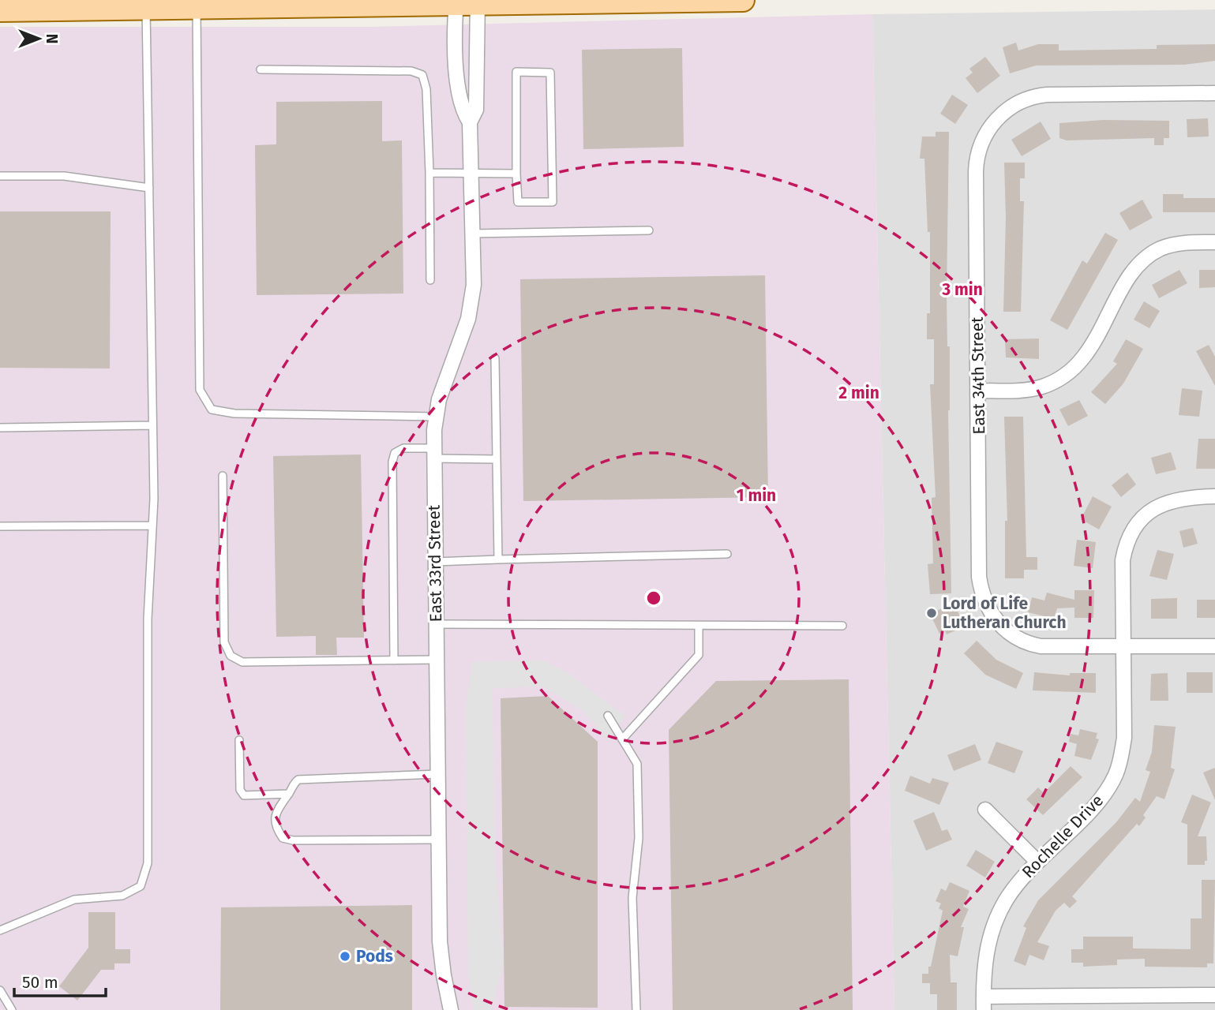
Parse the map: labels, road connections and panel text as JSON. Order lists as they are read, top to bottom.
{
  "streets": {
    "street": ["East 34th Street", "East 33rd Street", "Rochelle Drive"]
  },
  "crossings": [
    ["East 34th Street", "Rochelle Drive"]
  ],
  "places": ["Lord of Life Lutheran Church", "Pods"],
  "scale_bar": "50 m",
  "north": "right",
  "rings": ["3 min", "2 min", "1 min"]
}
